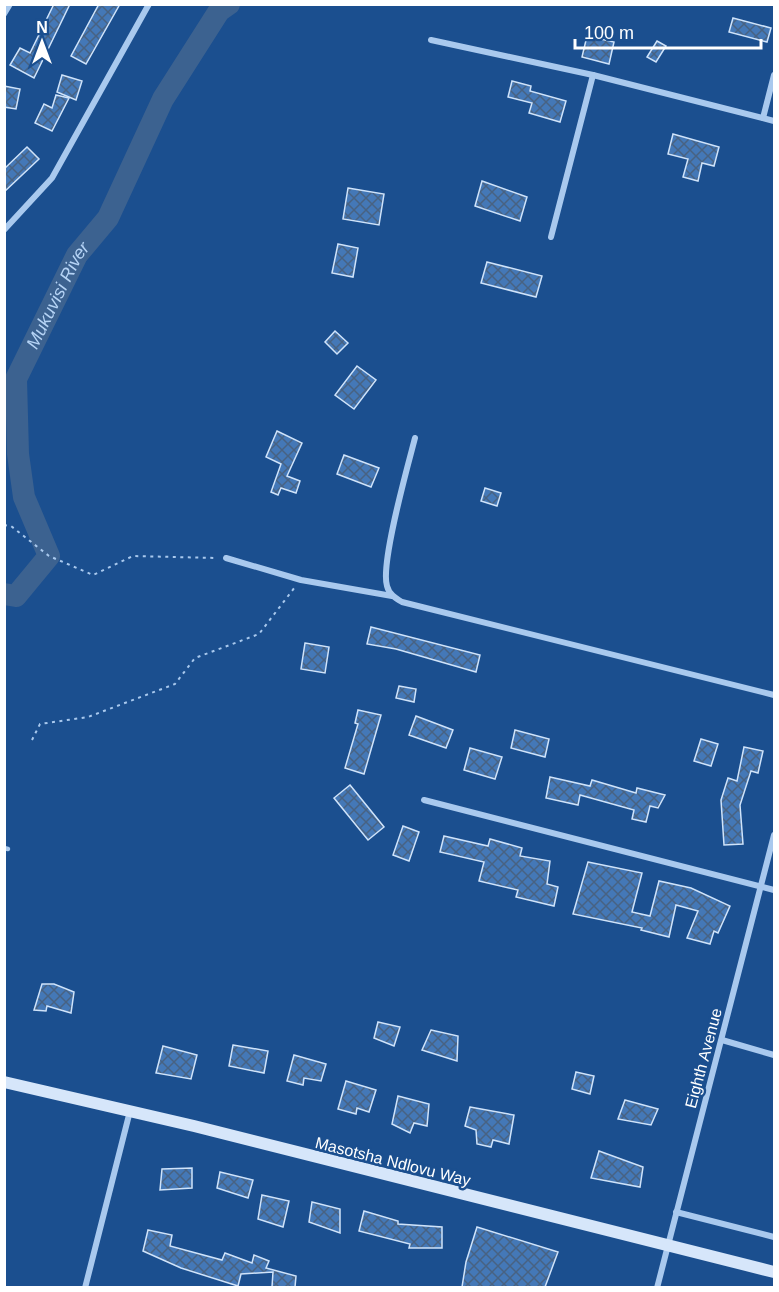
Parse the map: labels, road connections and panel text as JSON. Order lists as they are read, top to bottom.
{
  "streets": {
    "street": ["Eighth Avenue", "Masotsha Ndlovu Way"]
  },
  "crossings": [
    ["Eighth Avenue", "Masotsha Ndlovu Way"]
  ],
  "water": ["Mukuvisi River"],
  "scale_bar": "100 m",
  "north": "top"
}
